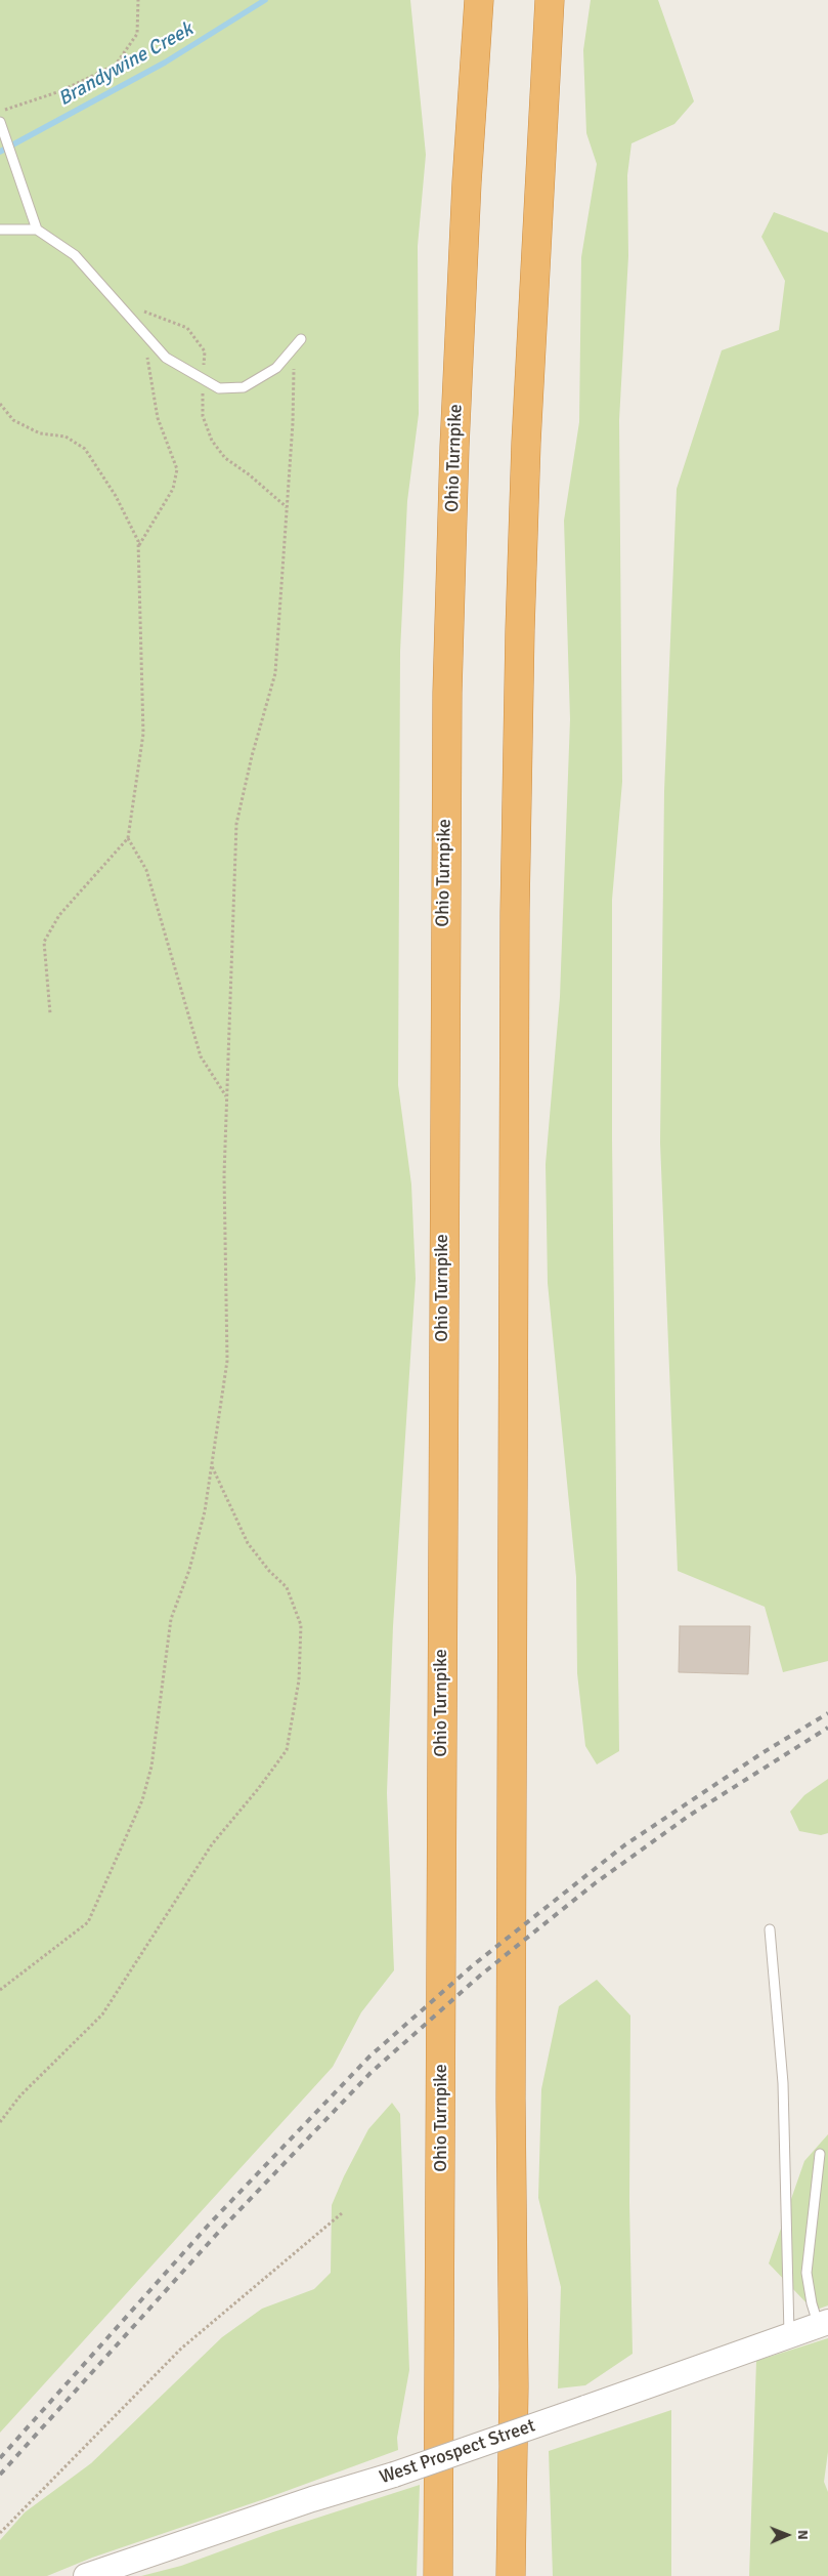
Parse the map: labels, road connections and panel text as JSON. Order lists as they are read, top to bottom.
{
  "streets": {
    "highway": ["Ohio Turnpike"],
    "street": ["West Prospect Street"]
  },
  "water": ["Brandywine Creek"],
  "north": "right"
}
